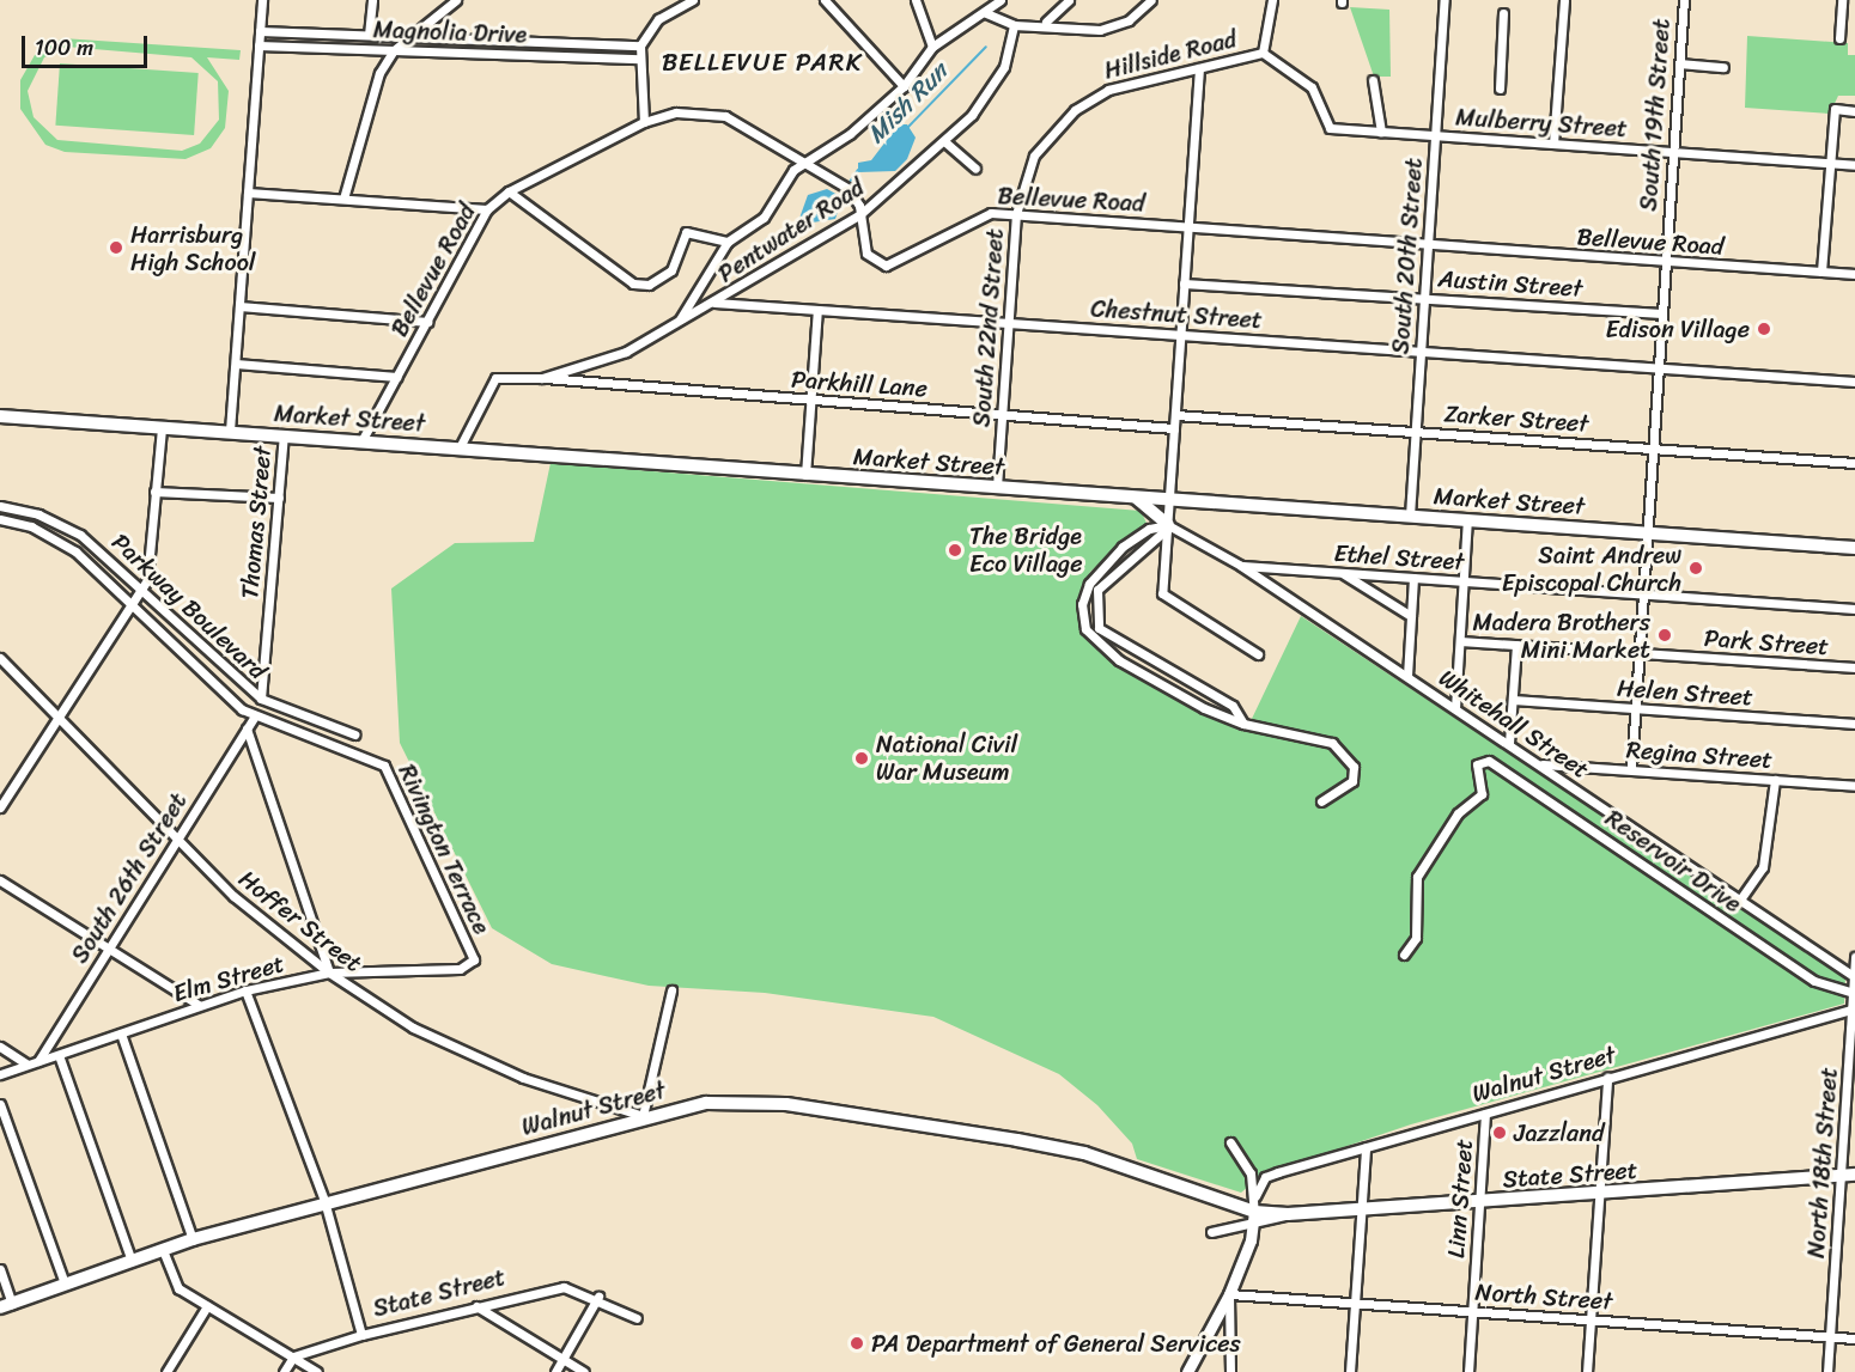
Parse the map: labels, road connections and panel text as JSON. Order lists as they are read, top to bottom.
{
  "streets": {
    "main road": ["Market Street", "Walnut Street", "State Street"],
    "street": [
      "Magnolia Drive",
      "Hillside Road",
      "South 19th Street",
      "Mulberry Street",
      "Bellevue Road",
      "Pentwater Road",
      "South 20th Street",
      "Austin Street",
      "Chestnut Street",
      "South 22nd Street",
      "Parkhill Lane",
      "Zarker Street",
      "Thomas Street",
      "Ethel Street",
      "Parkway Boulevard",
      "Park Street",
      "Helen Street",
      "Whitehall Street",
      "Regina Street",
      "Rivington Terrace",
      "Reservoir Drive",
      "South 26th Street",
      "Hoffer Street",
      "Elm Street",
      "North 18th Street",
      "Linn Street",
      "North Street"
    ]
  },
  "crossings": [
    ["Hillside Road", "Mulberry Street"],
    ["Hillside Road", "Bellevue Road"],
    ["Hillside Road", "South 22nd Street"],
    ["South 19th Street", "Mulberry Street"],
    ["South 19th Street", "Bellevue Road"],
    ["South 19th Street", "Austin Street"],
    ["South 19th Street", "Chestnut Street"],
    ["South 19th Street", "Market Street"],
    ["South 19th Street", "Zarker Street"],
    ["South 19th Street", "Ethel Street"],
    ["South 19th Street", "Park Street"],
    ["South 19th Street", "Helen Street"],
    ["South 19th Street", "Regina Street"],
    ["Mulberry Street", "South 20th Street"],
    ["Bellevue Road", "Pentwater Road"],
    ["Bellevue Road", "South 20th Street"],
    ["Bellevue Road", "South 22nd Street"],
    ["Bellevue Road", "Market Street"],
    ["Pentwater Road", "Chestnut Street"],
    ["South 20th Street", "Austin Street"],
    ["South 20th Street", "Chestnut Street"],
    ["South 20th Street", "Market Street"],
    ["South 20th Street", "Zarker Street"],
    ["Chestnut Street", "South 22nd Street"],
    ["South 22nd Street", "Parkhill Lane"],
    ["South 22nd Street", "Market Street"],
    ["Market Street", "Thomas Street"],
    ["Thomas Street", "Parkway Boulevard"],
    ["Ethel Street", "Whitehall Street"],
    ["Parkway Boulevard", "Rivington Terrace"],
    ["Parkway Boulevard", "South 26th Street"],
    ["Whitehall Street", "Regina Street"],
    ["Whitehall Street", "North 18th Street"],
    ["Rivington Terrace", "South 26th Street"],
    ["Rivington Terrace", "Elm Street"],
    ["Reservoir Drive", "North 18th Street"],
    ["South 26th Street", "Hoffer Street"],
    ["South 26th Street", "Elm Street"],
    ["Hoffer Street", "Elm Street"],
    ["Hoffer Street", "Walnut Street"],
    ["Walnut Street", "North 18th Street"],
    ["Walnut Street", "State Street"],
    ["Walnut Street", "Linn Street"],
    ["North 18th Street", "State Street"],
    ["North 18th Street", "North Street"],
    ["State Street", "Linn Street"],
    ["Linn Street", "North Street"]
  ],
  "districts": ["BELLEVUE PARK"],
  "water": ["Mish Run"],
  "places": [
    "Harrisburg High School",
    "Edison Village",
    "The Bridge Eco Village",
    "Saint Andrew Episcopal Church",
    "Madera Brothers Mini Market",
    "National Civil War Museum",
    "Jazzland",
    "PA Department of General Services"
  ],
  "scale_bar": "100 m"
}
